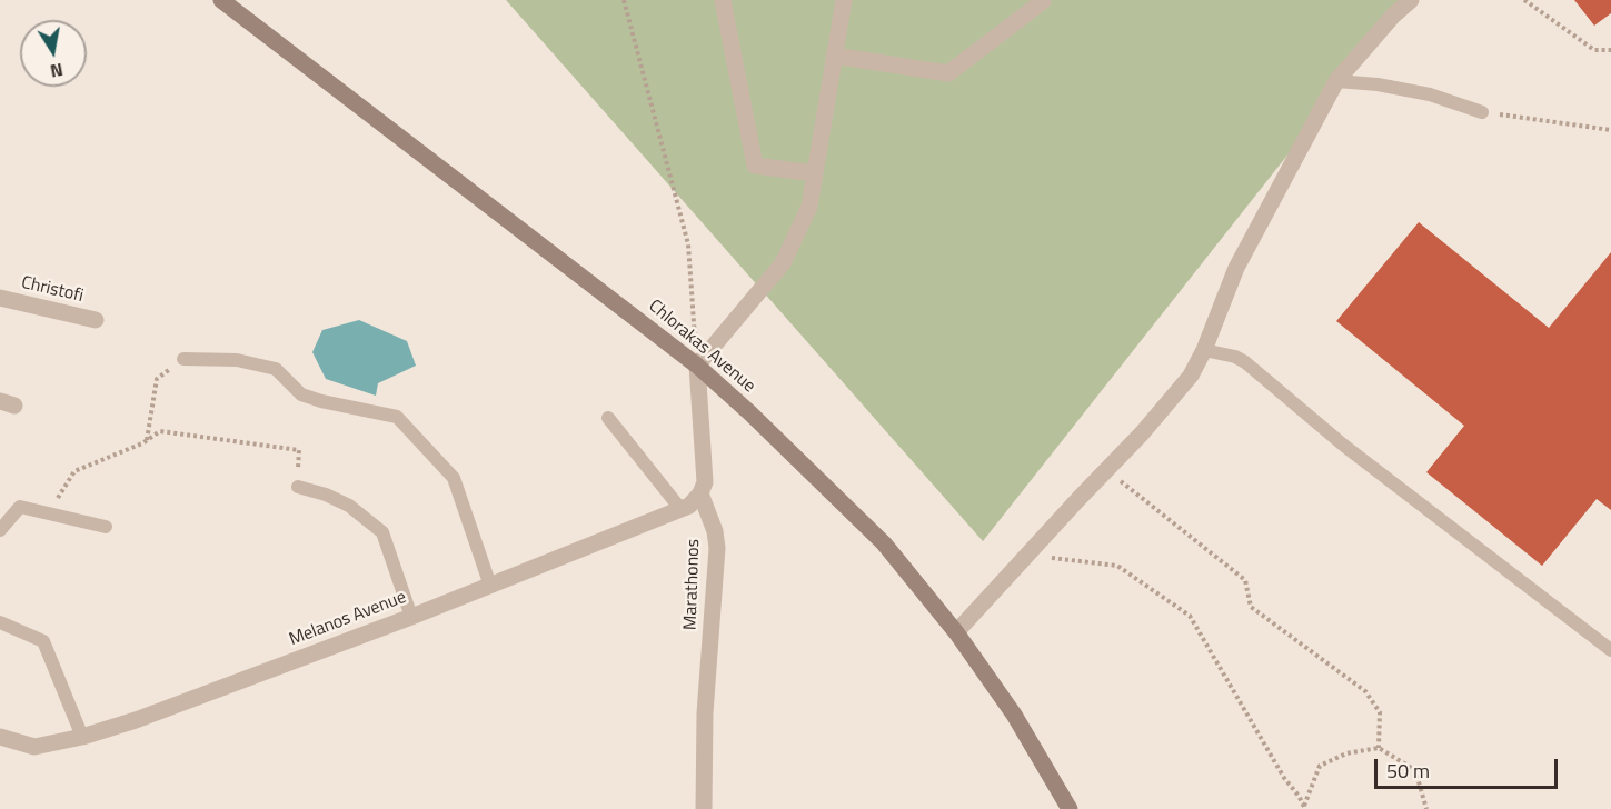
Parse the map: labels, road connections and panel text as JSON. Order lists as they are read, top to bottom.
{
  "streets": {
    "main road": ["Chlorakas Avenue"],
    "street": ["Christofi", "Marathonos", "Melanos Avenue"]
  },
  "crossings": [
    ["Chlorakas Avenue", "Marathonos"],
    ["Marathonos", "Melanos Avenue"]
  ],
  "scale_bar": "50 m",
  "north": "bottom"
}
